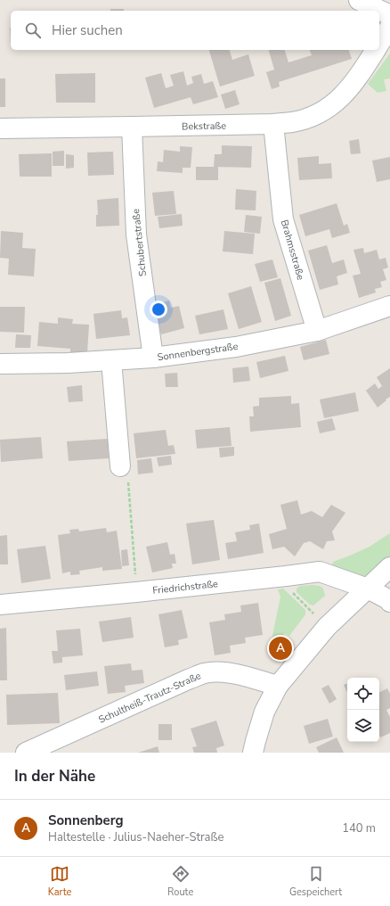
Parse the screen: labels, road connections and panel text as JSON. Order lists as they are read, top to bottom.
{
  "streets": {
    "street": [
      "Bekstraße",
      "Schubertstraße",
      "Brahmsstraße",
      "Sonnenbergstraße",
      "Friedrichstraße",
      "Schultheiß-Trautz-Straße"
    ]
  },
  "crossings": [
    ["Bekstraße", "Schubertstraße"],
    ["Bekstraße", "Brahmsstraße"],
    ["Schubertstraße", "Sonnenbergstraße"],
    ["Brahmsstraße", "Sonnenbergstraße"]
  ],
  "page": {
    "search": "Hier suchen",
    "pins": "A",
    "heading": "In der Nähe",
    "list": [
      {
        "mark": "A",
        "name": "Sonnenberg",
        "note": "Haltestelle · Julius-Naeher-Straße",
        "value": "140 m"
      }
    ],
    "nav": ["Karte", "Route", "Gespeichert"]
  }
}
